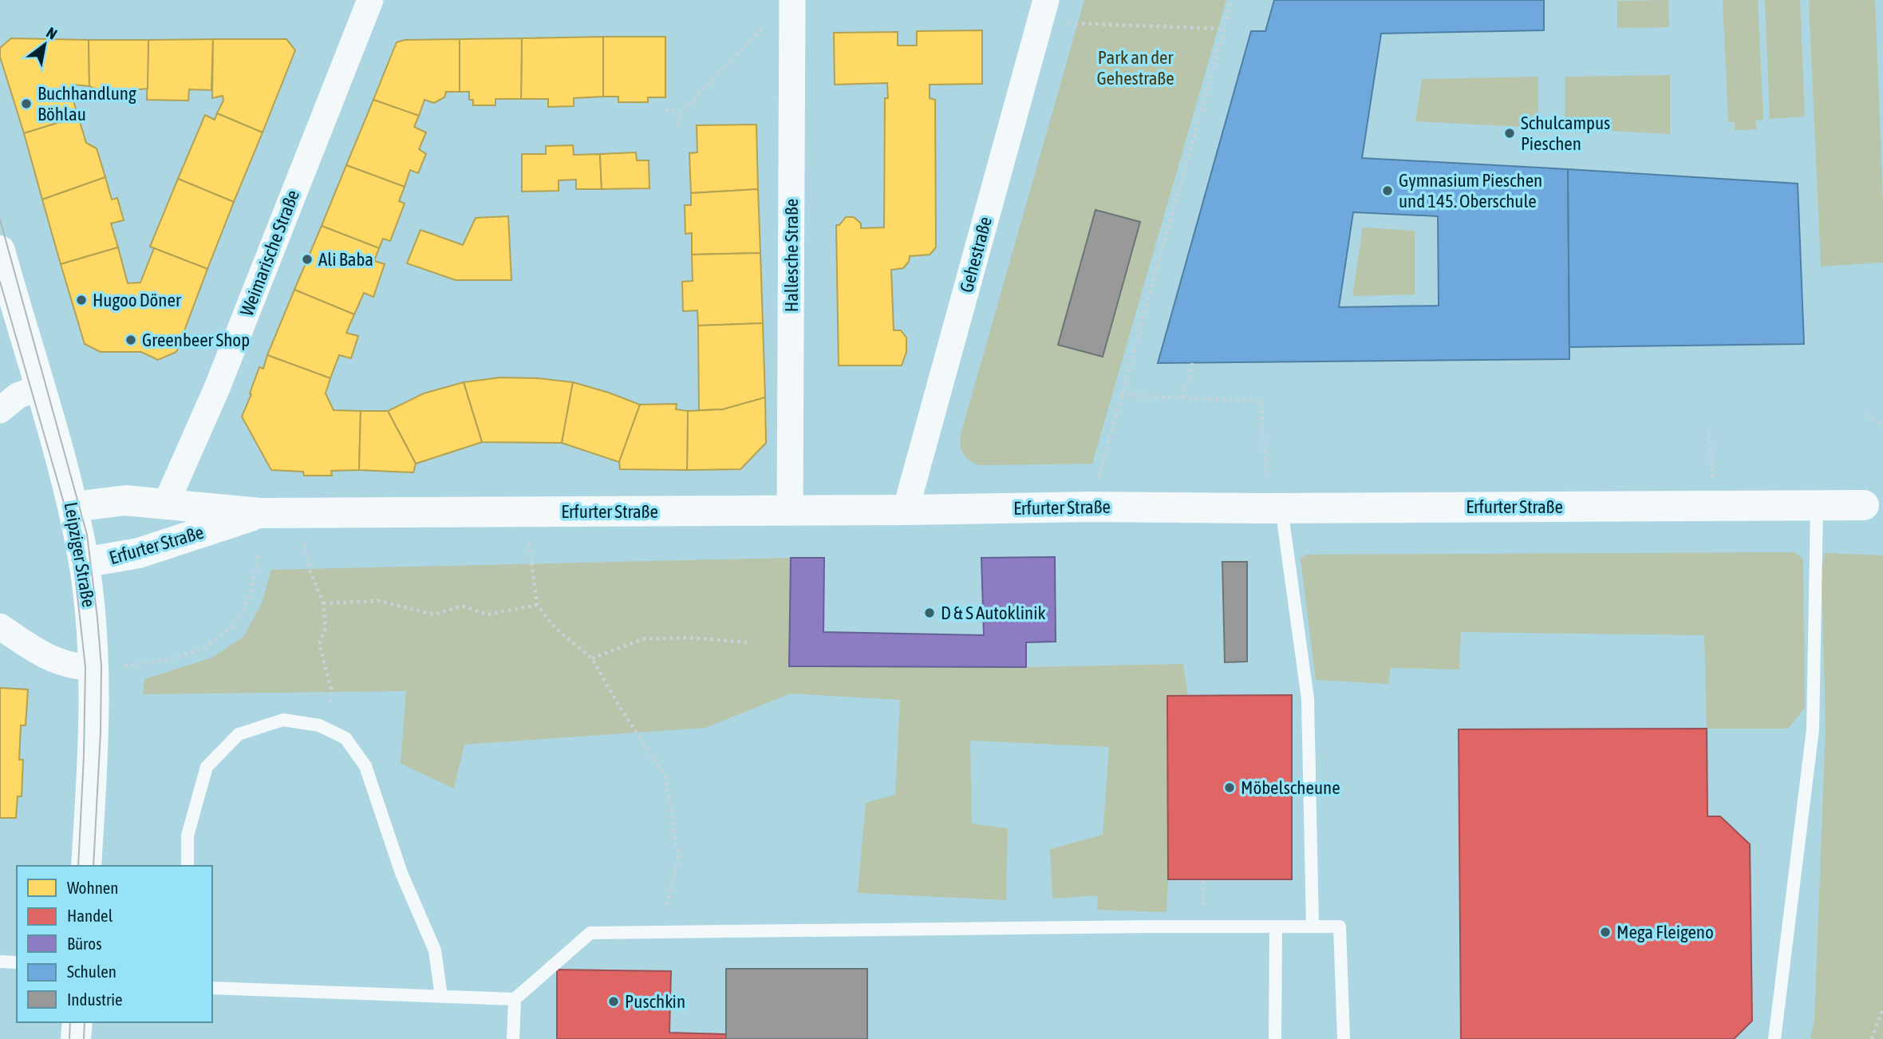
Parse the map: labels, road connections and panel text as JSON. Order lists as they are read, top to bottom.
{
  "streets": {
    "street": [
      "Weimarische Straße",
      "Gehestraße",
      "Hallesche Straße",
      "Erfurter Straße",
      "Leipziger Straße"
    ]
  },
  "crossings": [
    ["Weimarische Straße", "Erfurter Straße"],
    ["Gehestraße", "Erfurter Straße"],
    ["Hallesche Straße", "Erfurter Straße"],
    ["Erfurter Straße", "Leipziger Straße"]
  ],
  "parks": ["Park an der Gehestraße"],
  "places": [
    "Buchhandlung Böhlau",
    "Schulcampus Pieschen",
    "Gymnasium Pieschen und 145. Oberschule",
    "Ali Baba",
    "Hugoo Döner",
    "Greenbeer Shop",
    "D & S Autoklinik",
    "Möbelscheune",
    "Mega Fleigeno",
    "Puschkin"
  ],
  "legend": [
    "Wohnen",
    "Handel",
    "Büros",
    "Schulen",
    "Industrie"
  ],
  "north": "top right"
}
